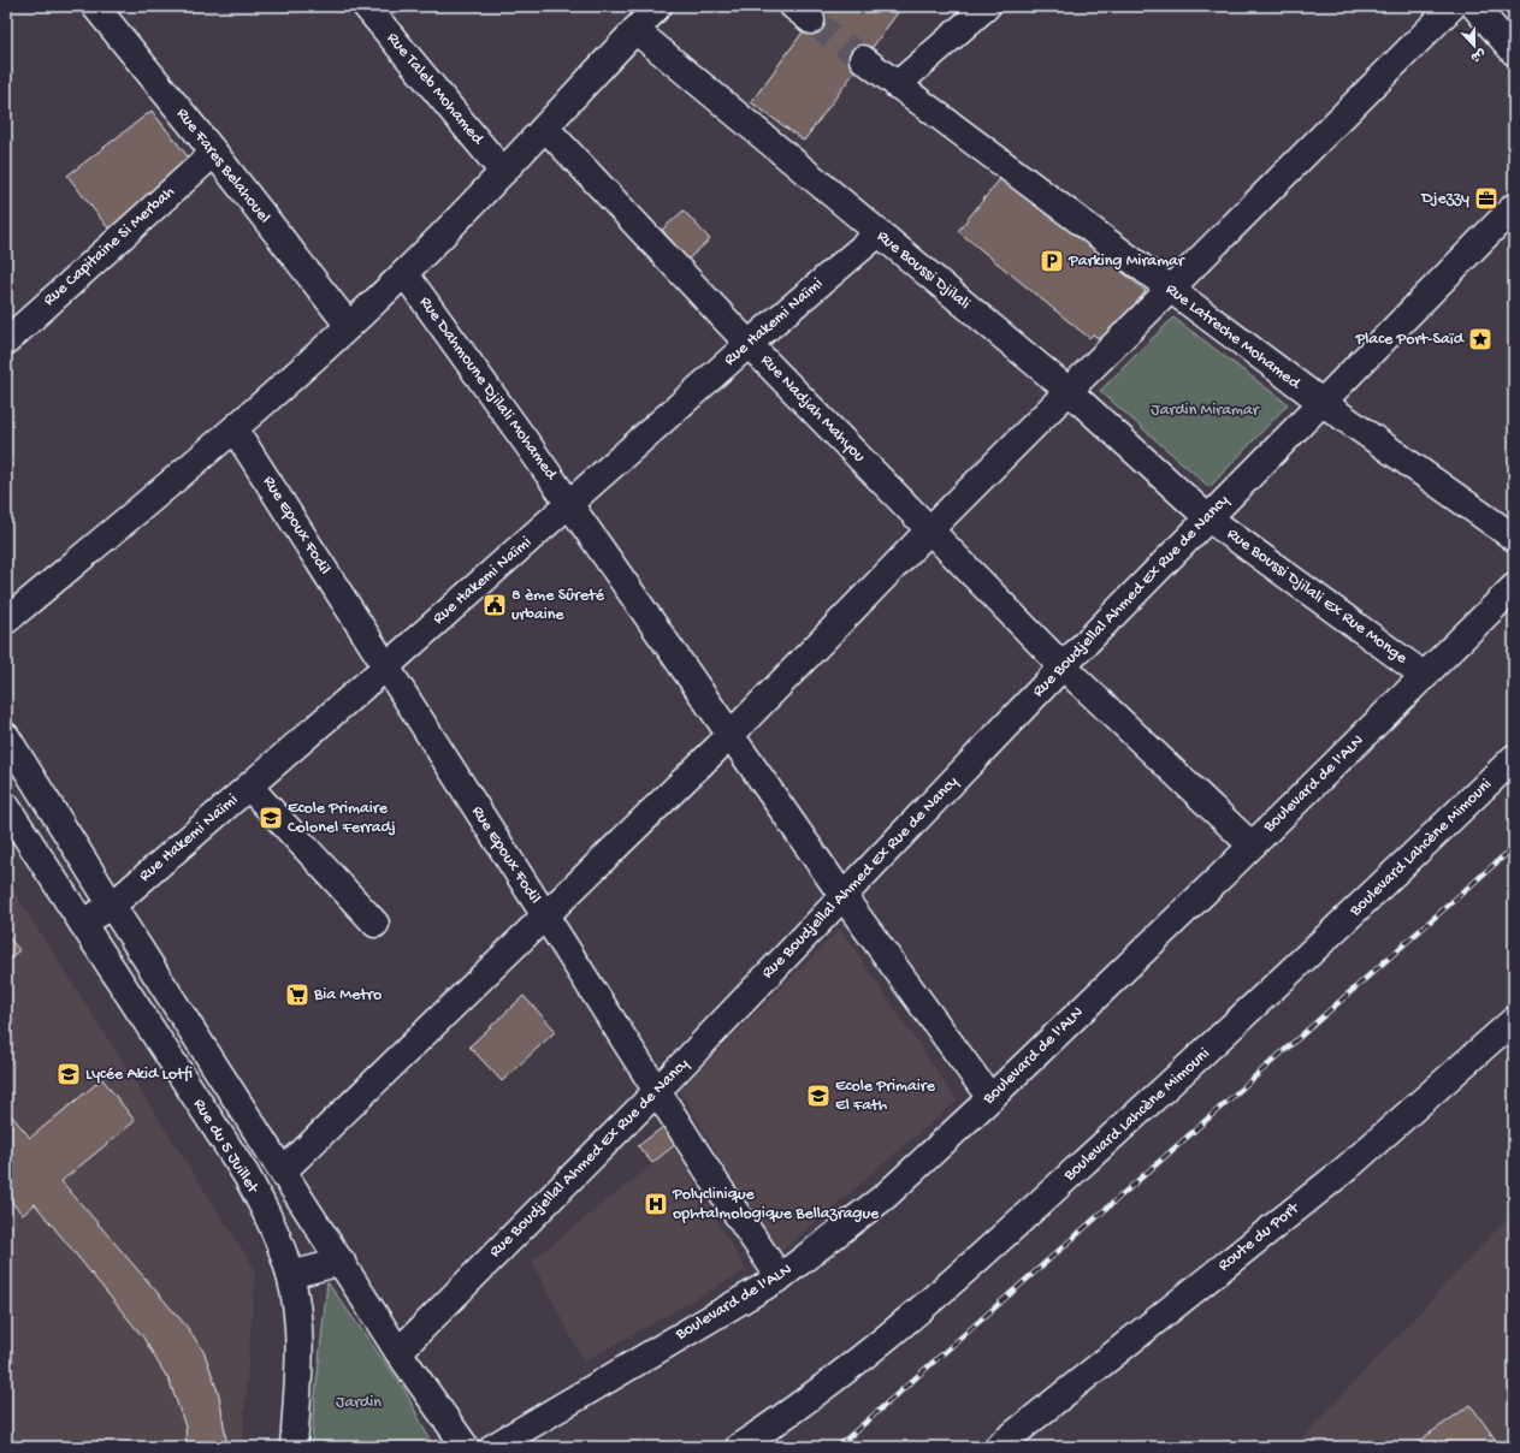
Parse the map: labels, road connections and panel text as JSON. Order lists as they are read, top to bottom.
{
  "streets": {
    "street": [
      "Rue Taleb Mohamed",
      "Rue Fares Belahouel",
      "Rue Capitaine Si Merbah",
      "Rue Boussi Djilali",
      "Rue Hakemi Naïmi",
      "Rue Latreche Mohamed",
      "Rue Dahmoune Djilali Mohamed",
      "Rue Nadjah Mahyou",
      "Rue Epoux Fodil",
      "Rue Boudjellal Ahmed Ex Rue de Nancy",
      "Rue Boussi Djilali Ex Rue Monge",
      "Boulevard de l'ALN",
      "Boulevard Lahcène Mimouni",
      "Rue du 5 Juillet",
      "Route du Port"
    ]
  },
  "crossings": [
    ["Rue Fares Belahouel", "Rue Capitaine Si Merbah"],
    ["Rue Boussi Djilali", "Rue Hakemi Naïmi"],
    ["Rue Boussi Djilali", "Rue Boudjellal Ahmed Ex Rue de Nancy"],
    ["Rue Boussi Djilali", "Rue Boussi Djilali Ex Rue Monge"],
    ["Rue Hakemi Naïmi", "Rue Dahmoune Djilali Mohamed"],
    ["Rue Hakemi Naïmi", "Rue Nadjah Mahyou"],
    ["Rue Hakemi Naïmi", "Rue Epoux Fodil"],
    ["Rue Hakemi Naïmi", "Rue du 5 Juillet"],
    ["Rue Latreche Mohamed", "Rue Boudjellal Ahmed Ex Rue de Nancy"],
    ["Rue Dahmoune Djilali Mohamed", "Rue Boudjellal Ahmed Ex Rue de Nancy"],
    ["Rue Dahmoune Djilali Mohamed", "Boulevard de l'ALN"],
    ["Rue Nadjah Mahyou", "Rue Boudjellal Ahmed Ex Rue de Nancy"],
    ["Rue Nadjah Mahyou", "Boulevard de l'ALN"],
    ["Rue Epoux Fodil", "Rue Boudjellal Ahmed Ex Rue de Nancy"],
    ["Rue Epoux Fodil", "Boulevard de l'ALN"],
    ["Rue Boudjellal Ahmed Ex Rue de Nancy", "Rue Boussi Djilali Ex Rue Monge"],
    ["Rue Boussi Djilali Ex Rue Monge", "Boulevard de l'ALN"]
  ],
  "parks": ["Jardin Miramar", "Jardin"],
  "places": {
    "office": ["Djezzy"],
    "parking": ["Parking Miramar"],
    "place": ["Place Port-Saïd"],
    "public building": ["8 ème Sûreté urbaine"],
    "school or university": ["Ecole Primaire Colonel Ferradj", "Lycée Akid Lotfi", "Ecole Primaire El Fath"],
    "supermarket": ["Bia Metro"],
    "hospital": ["Polyclinique ophtalmologique Bellazrague"]
  },
  "north": "bottom"
}
